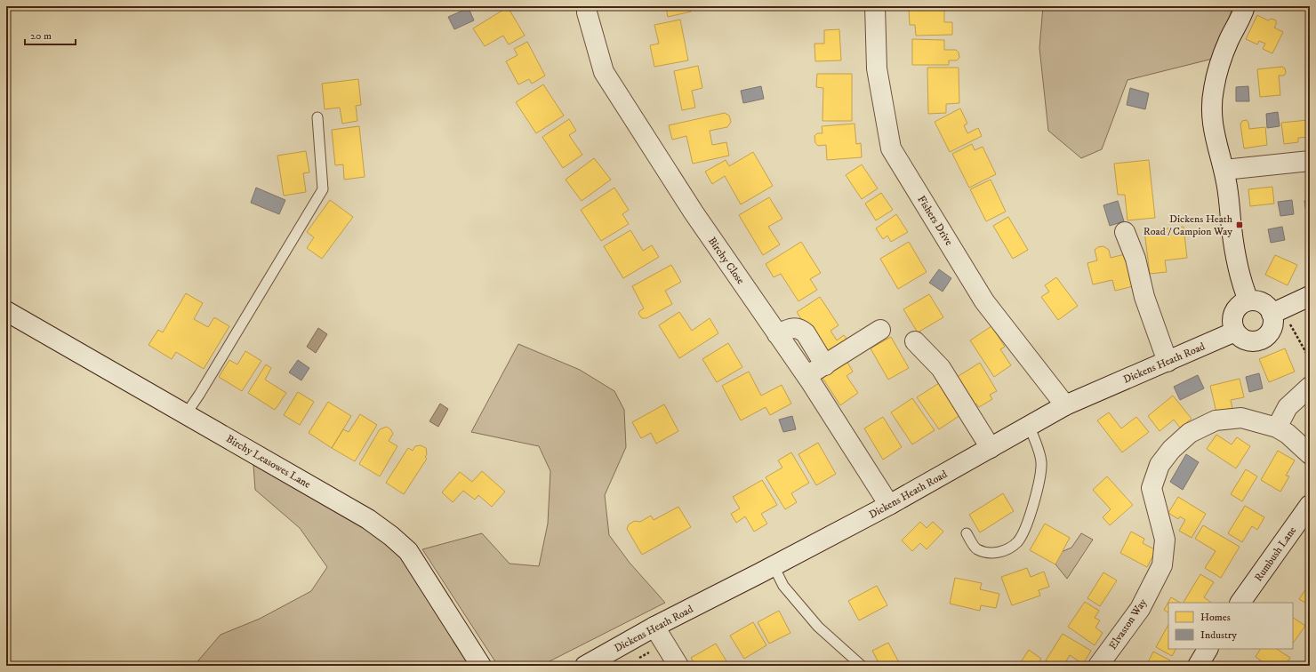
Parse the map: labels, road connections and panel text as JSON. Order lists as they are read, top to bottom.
{
  "streets": {
    "street": [
      "Fishers Drive",
      "Birchy Close",
      "Dickens Heath Road",
      "Birchy Leasowes Lane",
      "Rumbush Lane",
      "Elvaston Way"
    ]
  },
  "crossings": [
    ["Fishers Drive", "Dickens Heath Road"],
    ["Birchy Close", "Dickens Heath Road"]
  ],
  "places": {
    "transit": ["Dickens Heath Road / Campion Way"]
  },
  "legend": ["Homes", "Industry"],
  "scale_bar": "20 m"
}
